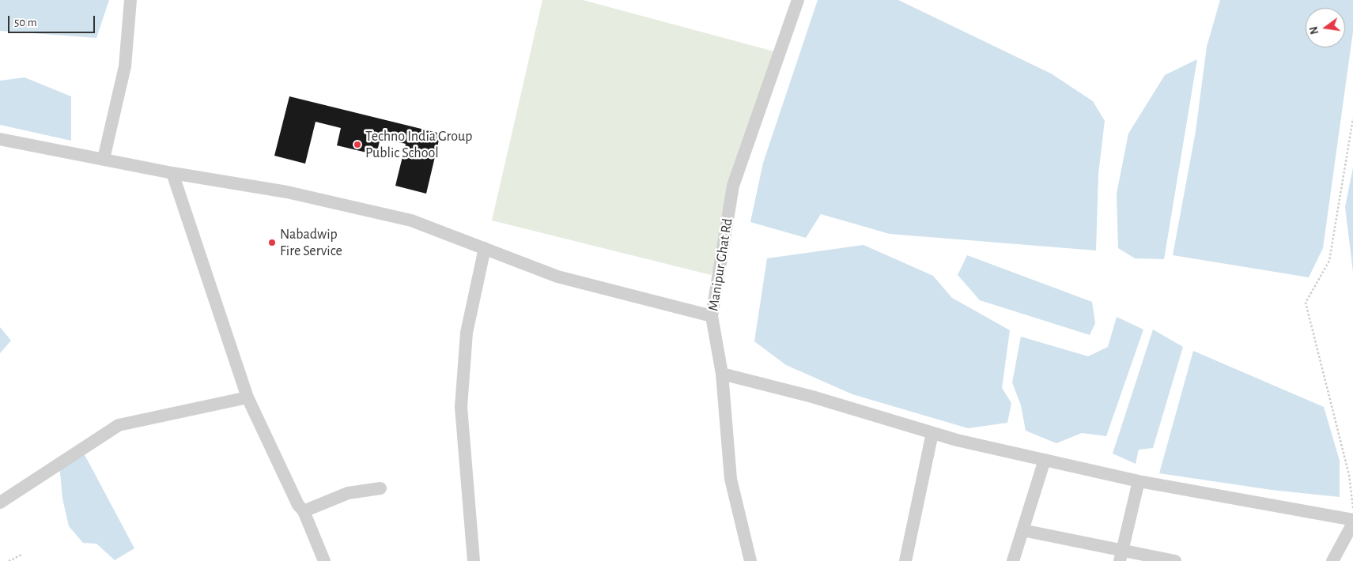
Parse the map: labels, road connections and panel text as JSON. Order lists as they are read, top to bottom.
{
  "streets": {
    "street": ["Manipur Ghat Rd"]
  },
  "places": ["Techno India Group Public School", "Nabadwip Fire Service"],
  "scale_bar": "50 m",
  "north": "left"
}
